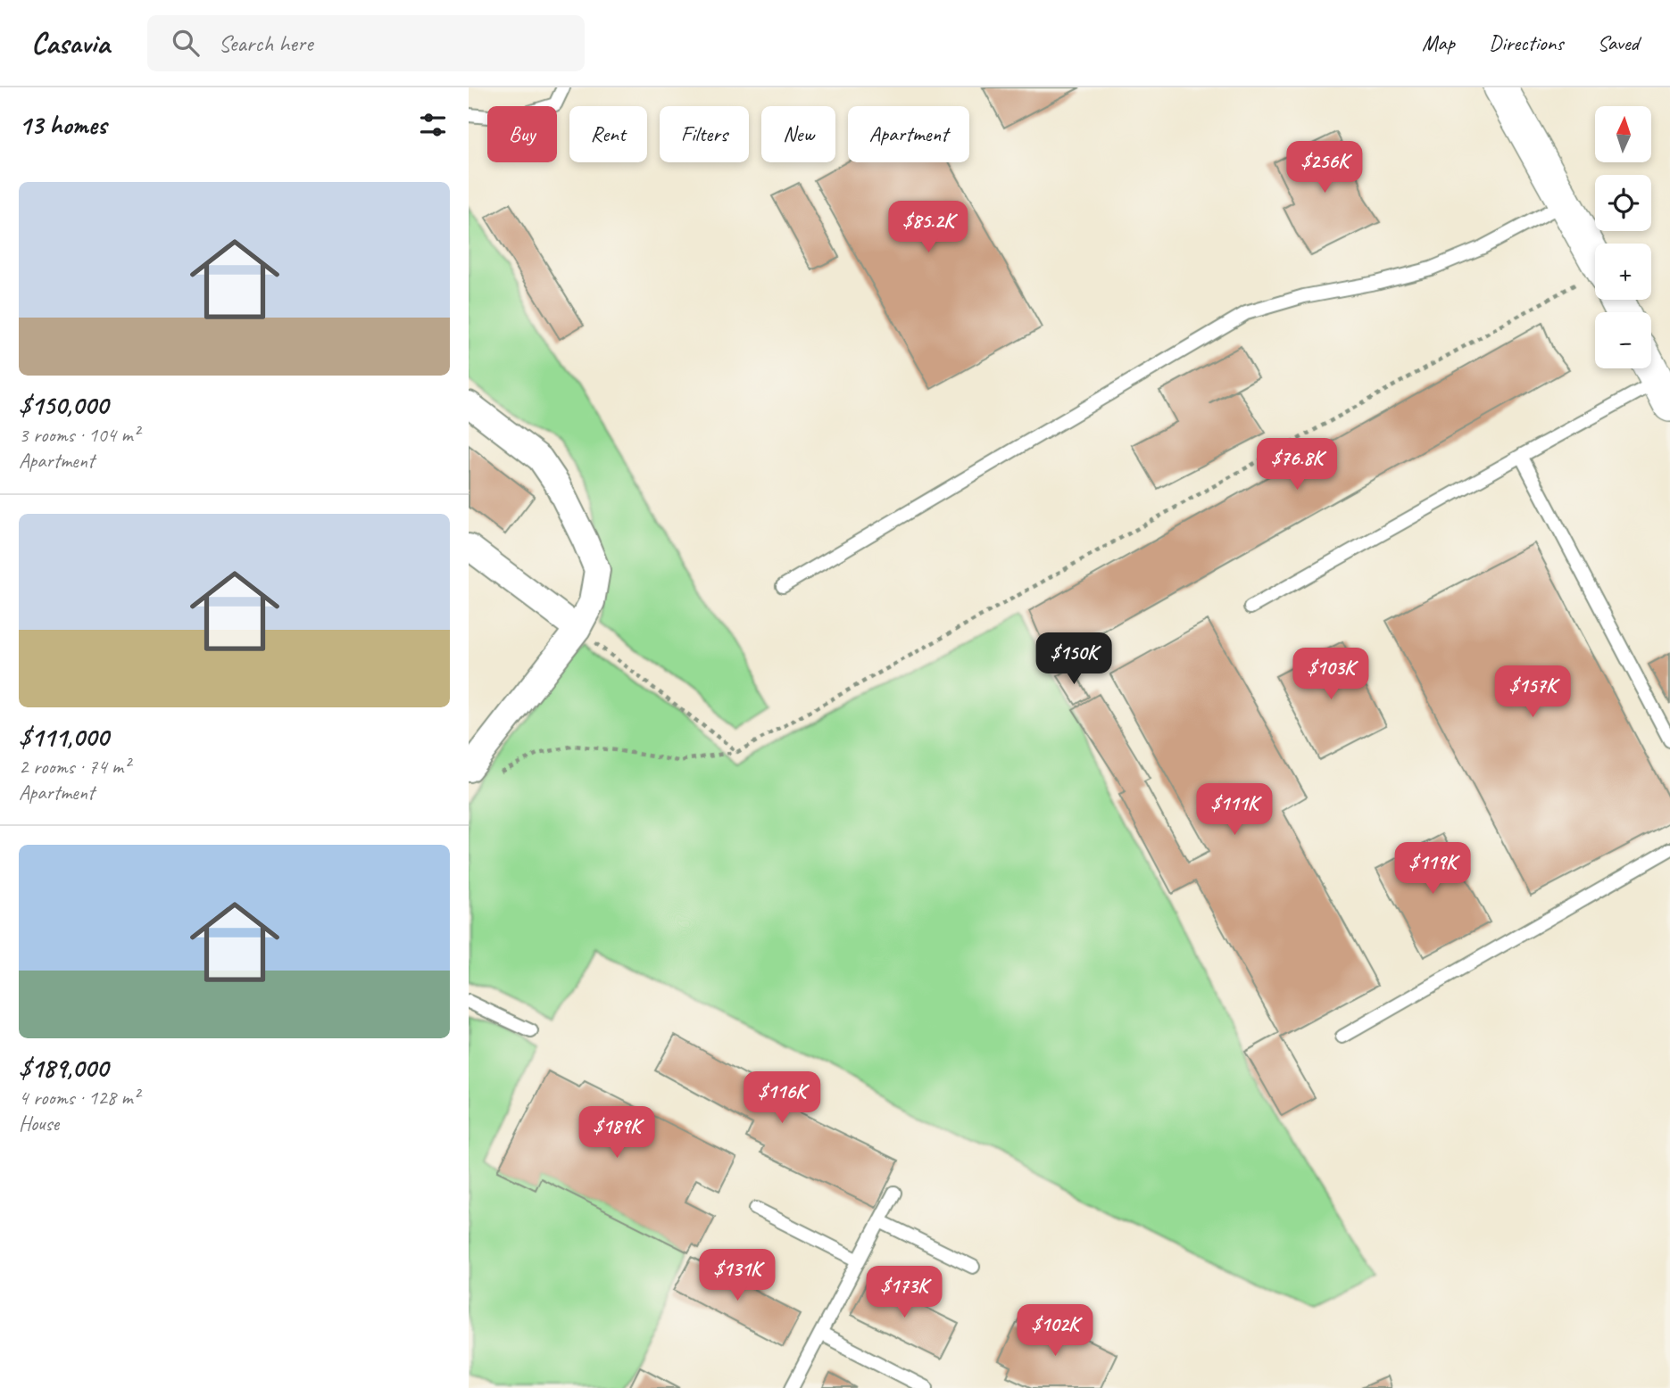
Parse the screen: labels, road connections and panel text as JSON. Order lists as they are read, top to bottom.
{
  "north": "top",
  "page": {
    "header": "Casavia",
    "search": "Search here",
    "nav": ["Map", "Directions", "Saved"],
    "heading": "13 homes",
    "map_buttons": ["+", "−"],
    "chip": [
      "Buy",
      "Rent",
      "Filters",
      "New",
      "Apartment"
    ],
    "price": [
      "$256K",
      "$85.2K",
      "$76.8K",
      "$150K",
      "$103K",
      "$157K",
      "$111K",
      "$119K",
      "$116K",
      "$189K",
      "$131K",
      "$173K",
      "$102K"
    ],
    "list": [
      {
        "name": "$150,000",
        "note": "3 rooms · 104 m² · Apartment"
      },
      {
        "name": "$111,000",
        "note": "2 rooms · 74 m² · Apartment"
      },
      {
        "name": "$189,000",
        "note": "4 rooms · 128 m² · House"
      }
    ]
  }
}
